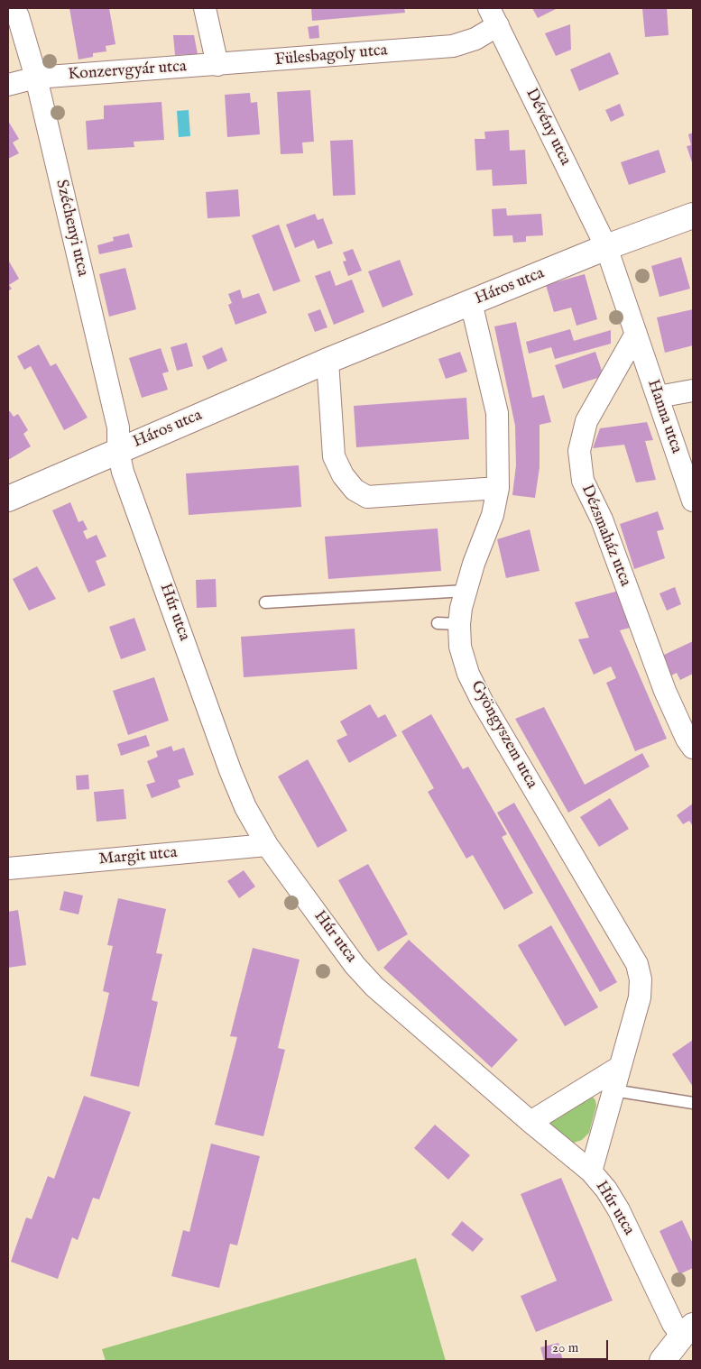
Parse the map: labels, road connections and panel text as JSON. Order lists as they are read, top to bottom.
{
  "streets": {
    "street": [
      "Fülesbagoly utca",
      "Konzervgyár utca",
      "Dévény utca",
      "Széchenyi utca",
      "Háros utca",
      "Hanna utca",
      "Dézsmaház utca",
      "Húr utca",
      "Gyöngyszem utca",
      "Margit utca"
    ]
  },
  "crossings": [
    ["Fülesbagoly utca", "Konzervgyár utca"],
    ["Fülesbagoly utca", "Dévény utca"],
    ["Konzervgyár utca", "Széchenyi utca"],
    ["Dévény utca", "Háros utca"],
    ["Széchenyi utca", "Háros utca"],
    ["Széchenyi utca", "Húr utca"],
    ["Háros utca", "Húr utca"],
    ["Háros utca", "Gyöngyszem utca"],
    ["Hanna utca", "Dézsmaház utca"],
    ["Húr utca", "Gyöngyszem utca"],
    ["Húr utca", "Margit utca"]
  ],
  "scale_bar": "20 m"
}
